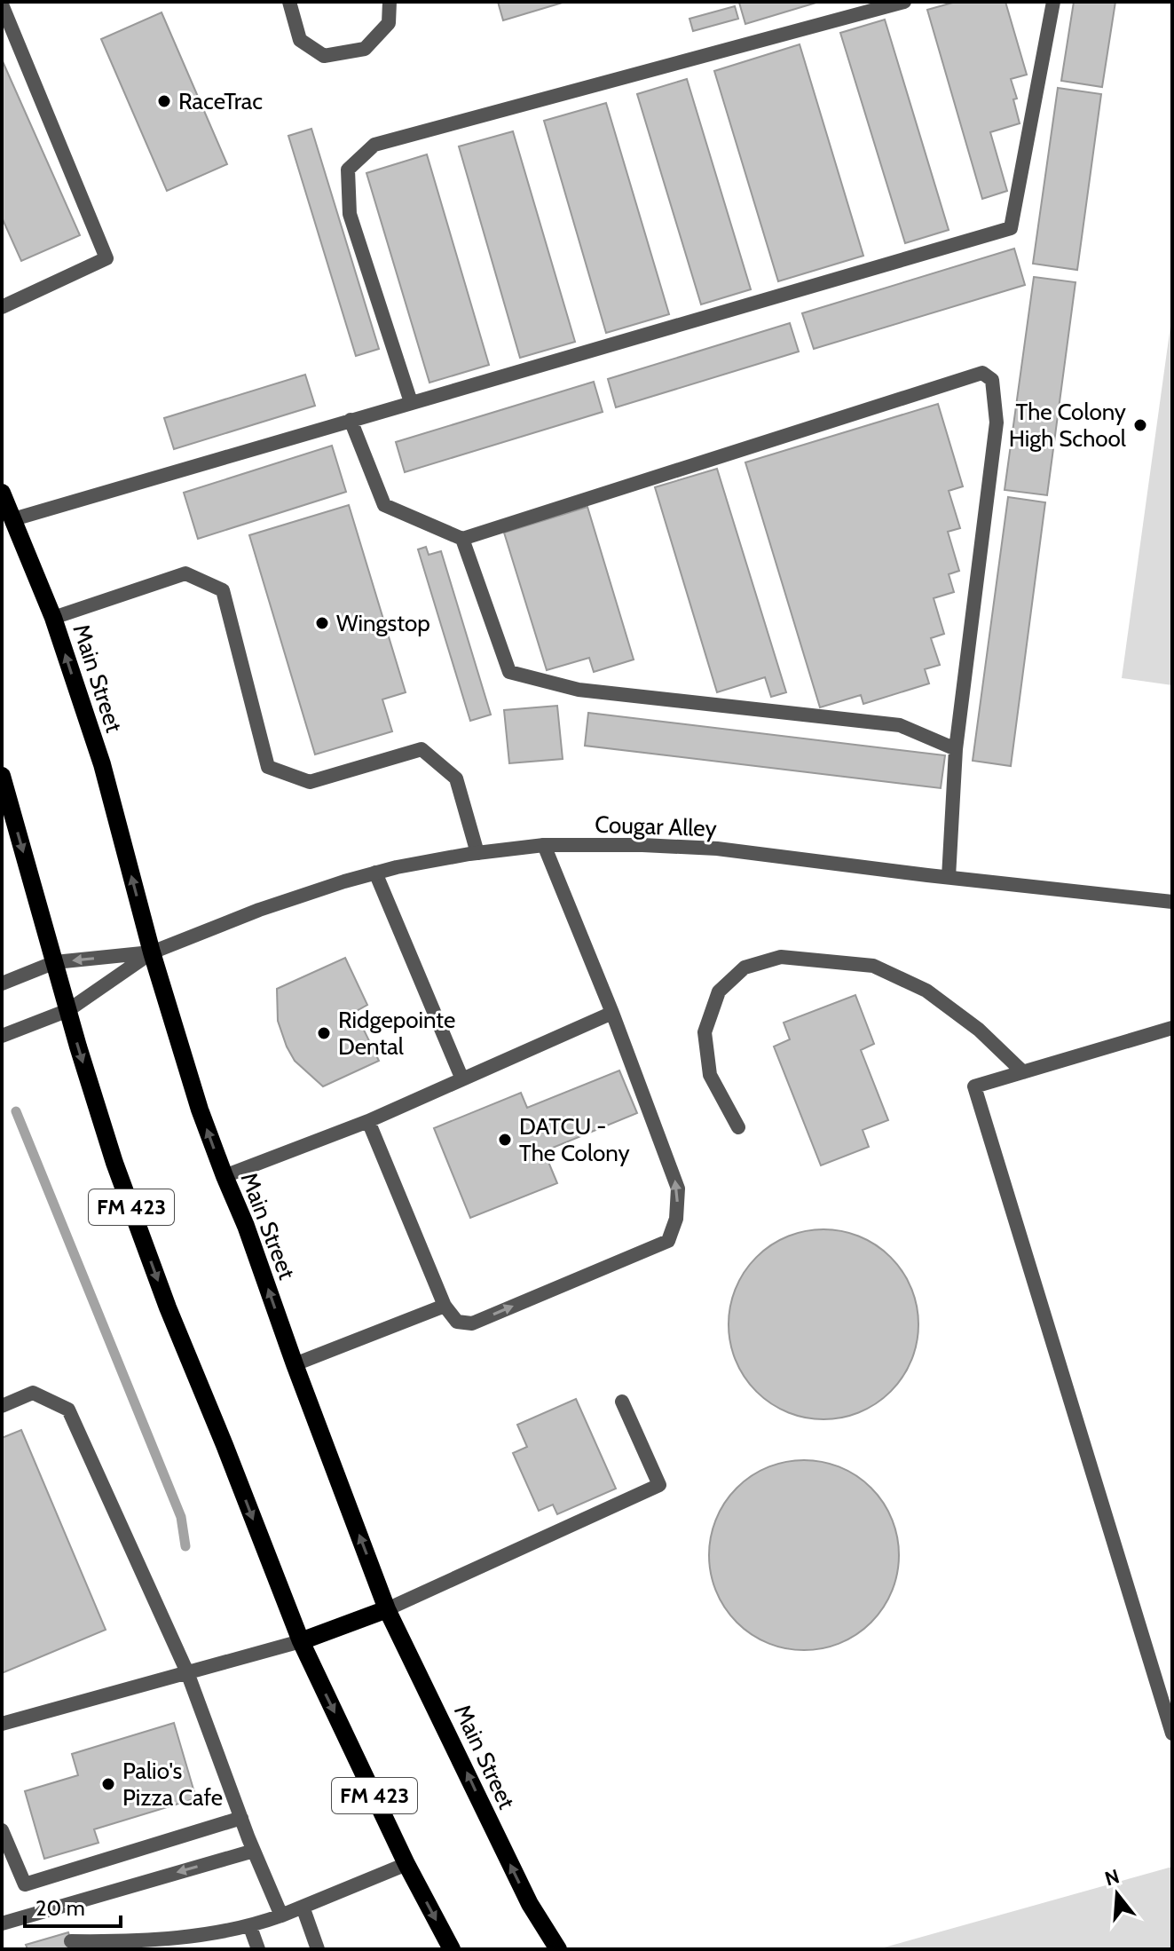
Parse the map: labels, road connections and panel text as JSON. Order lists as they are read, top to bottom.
{
  "streets": {
    "main road": ["Main Street", "FM 423"],
    "street": ["Cougar Alley"]
  },
  "crossings": [
    ["Main Street", "Cougar Alley"]
  ],
  "places": [
    "RaceTrac",
    "The Colony High School",
    "Wingstop",
    "Ridgepointe Dental",
    "DATCU - The Colony",
    "Palio's Pizza Cafe"
  ],
  "scale_bar": "20 m",
  "north": "top"
}
